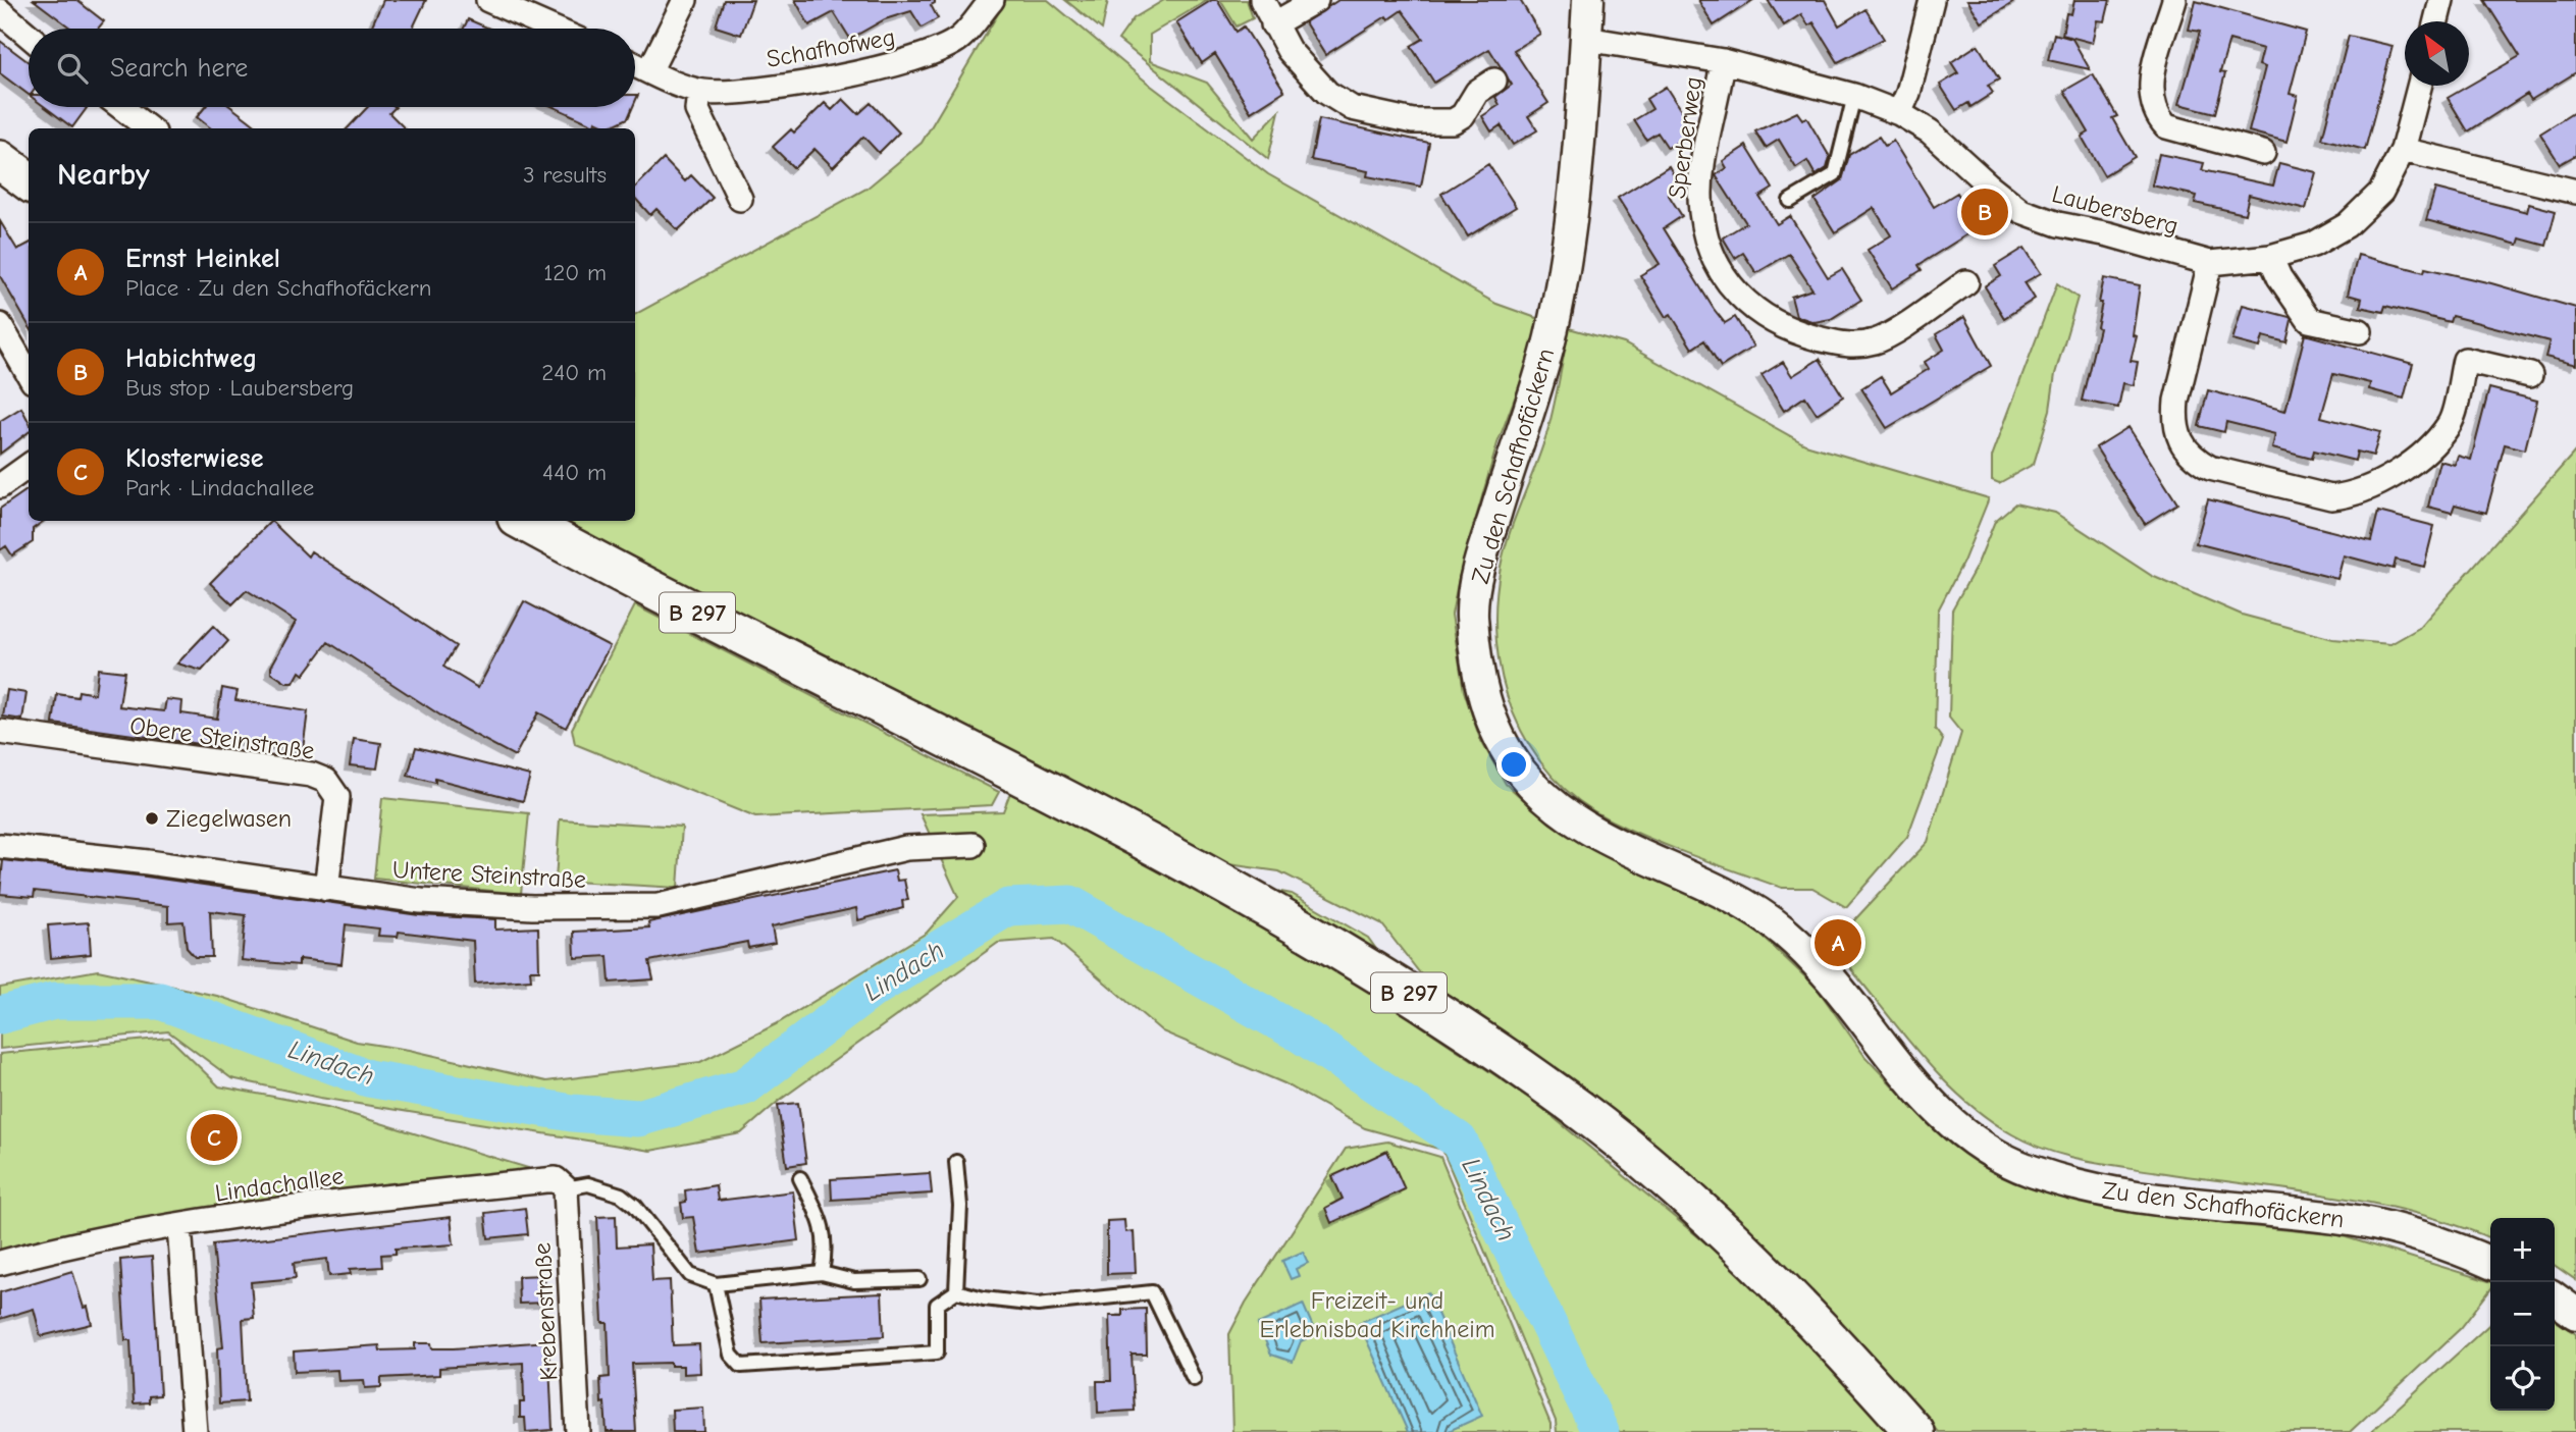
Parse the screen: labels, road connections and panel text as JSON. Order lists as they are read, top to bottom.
{
  "streets": {
    "main road": ["B 297"],
    "street": [
      "Schafhofweg",
      "Sperberweg",
      "Laubersberg",
      "Zu den Schafhofäckern",
      "Obere Steinstraße",
      "Untere Steinstraße",
      "Lindachallee",
      "Krebenstraße"
    ]
  },
  "crossings": [
    ["Sperberweg", "Laubersberg"],
    ["Laubersberg", "Zu den Schafhofäckern"],
    ["Obere Steinstraße", "Untere Steinstraße"],
    ["Lindachallee", "Krebenstraße"]
  ],
  "water": ["Lindach"],
  "parks": ["Freizeit- und Erlebnisbad Kirchheim"],
  "places": ["Ziegelwasen"],
  "north": "top left",
  "page": {
    "search": "Search here",
    "heading": ["Nearby", "3 results"],
    "pins": ["B", "A", "C"],
    "list": [
      {
        "mark": "A",
        "name": "Ernst Heinkel",
        "note": "Place · Zu den Schafhofäckern",
        "value": "120 m"
      },
      {
        "mark": "B",
        "name": "Habichtweg",
        "note": "Bus stop · Laubersberg",
        "value": "240 m"
      },
      {
        "mark": "C",
        "name": "Klosterwiese",
        "note": "Park · Lindachallee",
        "value": "440 m"
      }
    ],
    "map_buttons": ["+", "−"]
  }
}
